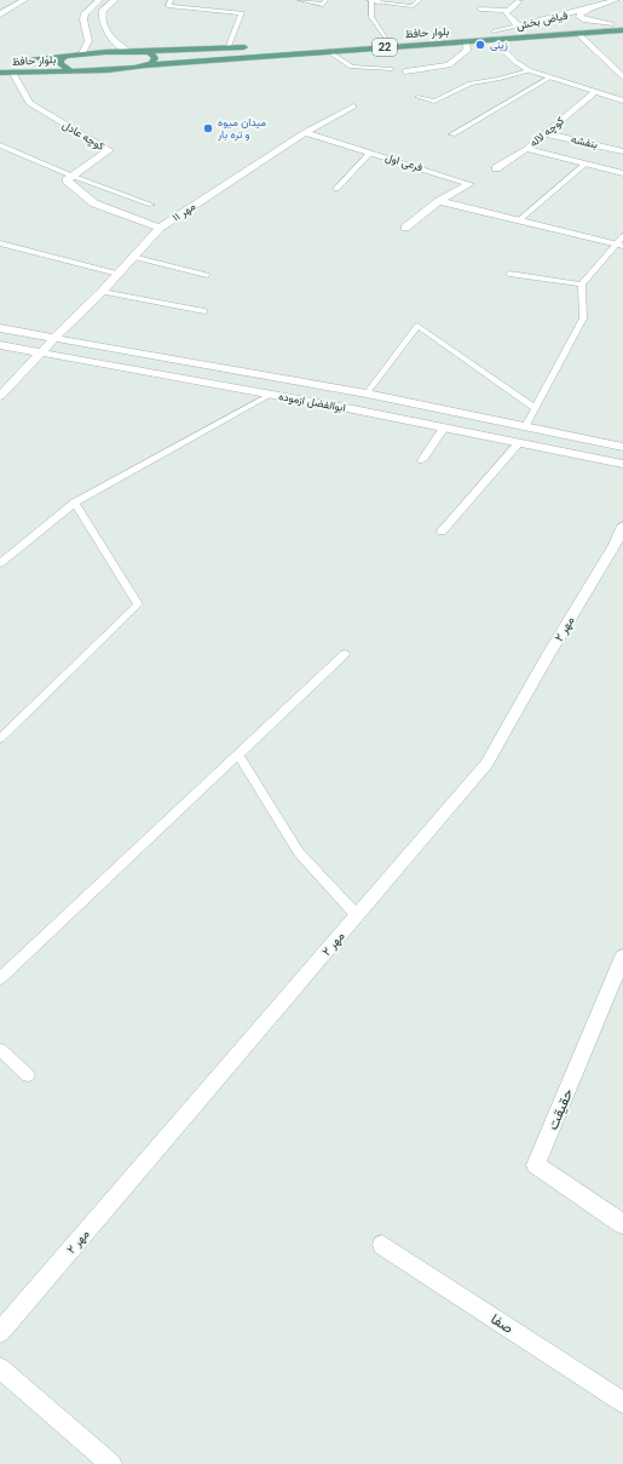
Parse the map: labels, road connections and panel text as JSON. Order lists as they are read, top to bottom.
{
  "streets": {
    "main road": ["بلوار حافظ", "22"],
    "street": [
      "فیاض بخش",
      "کوچه لاله",
      "کوچه عادل",
      "بنفشه",
      "فرعی اول",
      "مهر ۱۱",
      "ابوالفضل ازموده",
      "مهر ۲",
      "حقیقت",
      "صفا"
    ]
  },
  "crossings": [
    ["فیاض بخش", "بلوار حافظ"],
    ["بلوار حافظ", "22"],
    ["بلوار حافظ", "کوچه عادل"],
    ["کوچه لاله", "بنفشه"],
    ["فرعی اول", "مهر ۱۱"],
    ["مهر ۱۱", "ابوالفضل ازموده"]
  ],
  "places": ["زینی", "میدان میوه و تره بار"]
}
